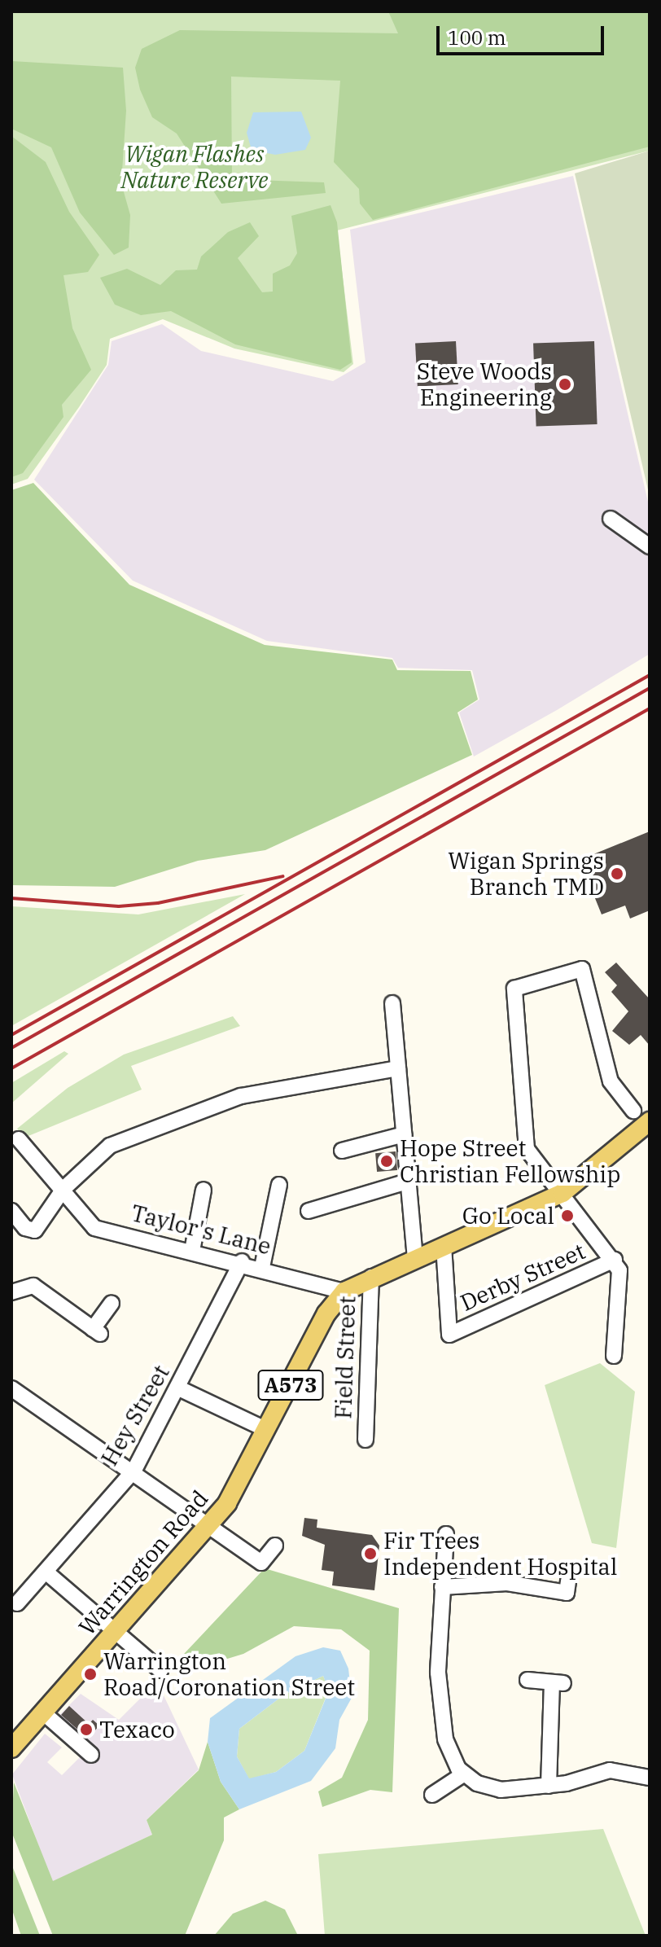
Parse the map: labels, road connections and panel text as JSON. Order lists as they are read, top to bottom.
{
  "streets": {
    "main road": ["A573", "Warrington Road"],
    "street": [
      "Taylor's Lane",
      "Derby Street",
      "Field Street",
      "Hey Street"
    ]
  },
  "crossings": [
    ["Taylor's Lane", "Hey Street"],
    ["Taylor's Lane", "Warrington Road"],
    ["Derby Street", "Warrington Road"],
    ["Field Street", "Warrington Road"]
  ],
  "parks": ["Wigan Flashes Nature Reserve"],
  "places": [
    "Steve Woods Engineering",
    "Wigan Springs Branch TMD",
    "Hope Street Christian Fellowship",
    "Go Local",
    "Fir Trees Independent Hospital",
    "Warrington Road/Coronation Street",
    "Texaco"
  ],
  "scale_bar": "100 m"
}
